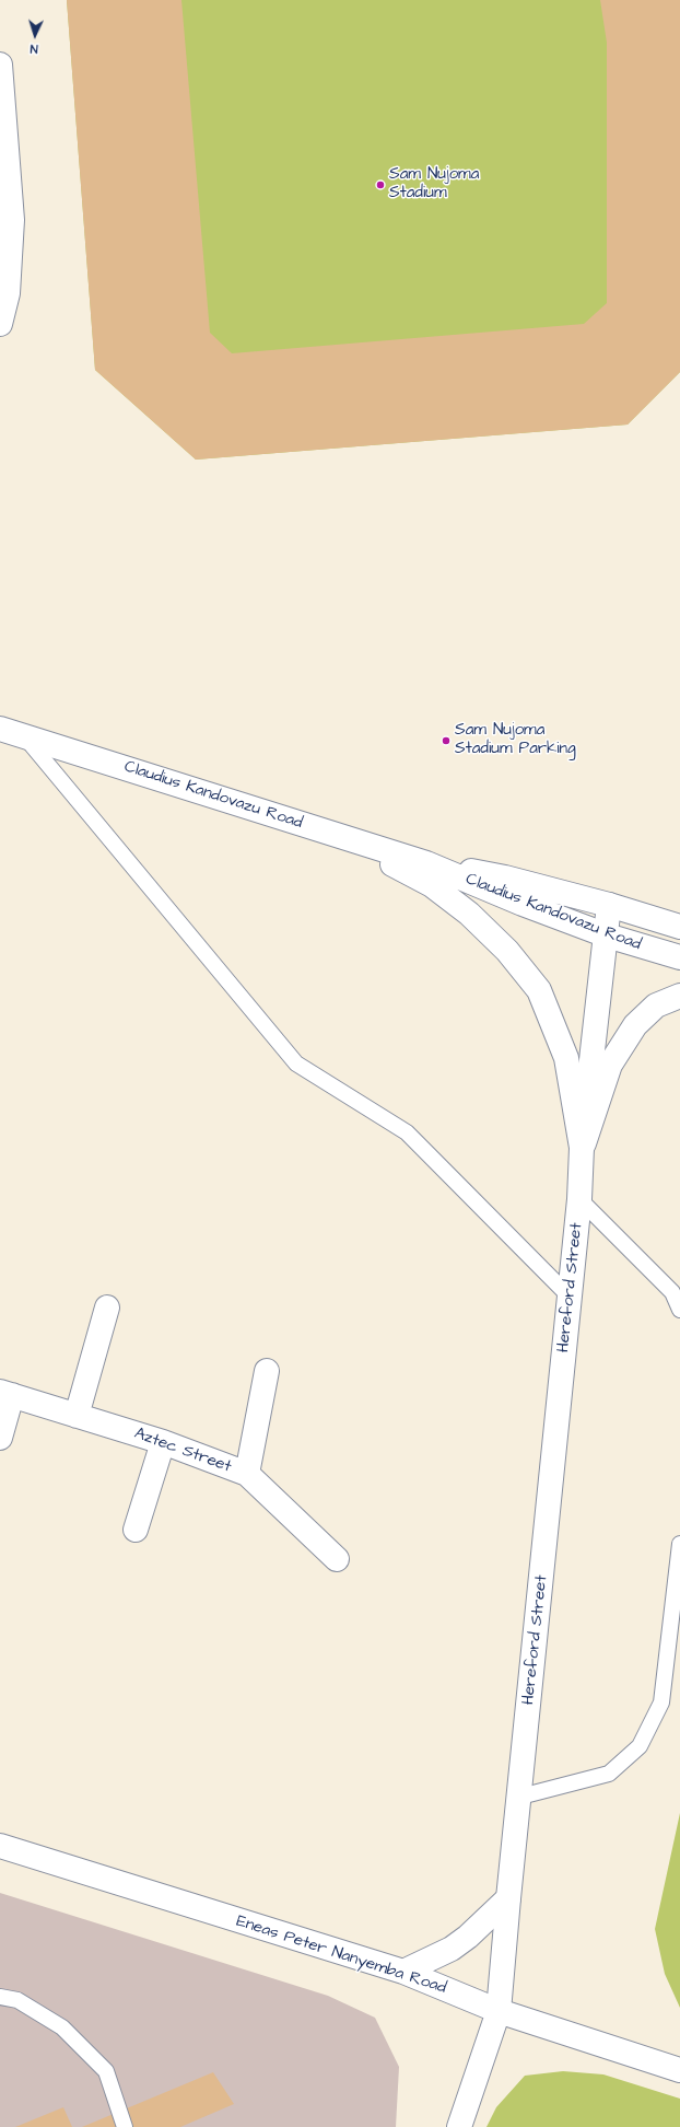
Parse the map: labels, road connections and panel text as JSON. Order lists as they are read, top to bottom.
{
  "streets": {
    "street": [
      "Claudius Kandovazu Road",
      "Hereford Street",
      "Aztec Street",
      "Eneas Peter Nanyemba Road"
    ]
  },
  "crossings": [
    ["Hereford Street", "Eneas Peter Nanyemba Road"]
  ],
  "places": ["Sam Nujoma Stadium", "Sam Nujoma Stadium Parking"],
  "north": "bottom"
}
